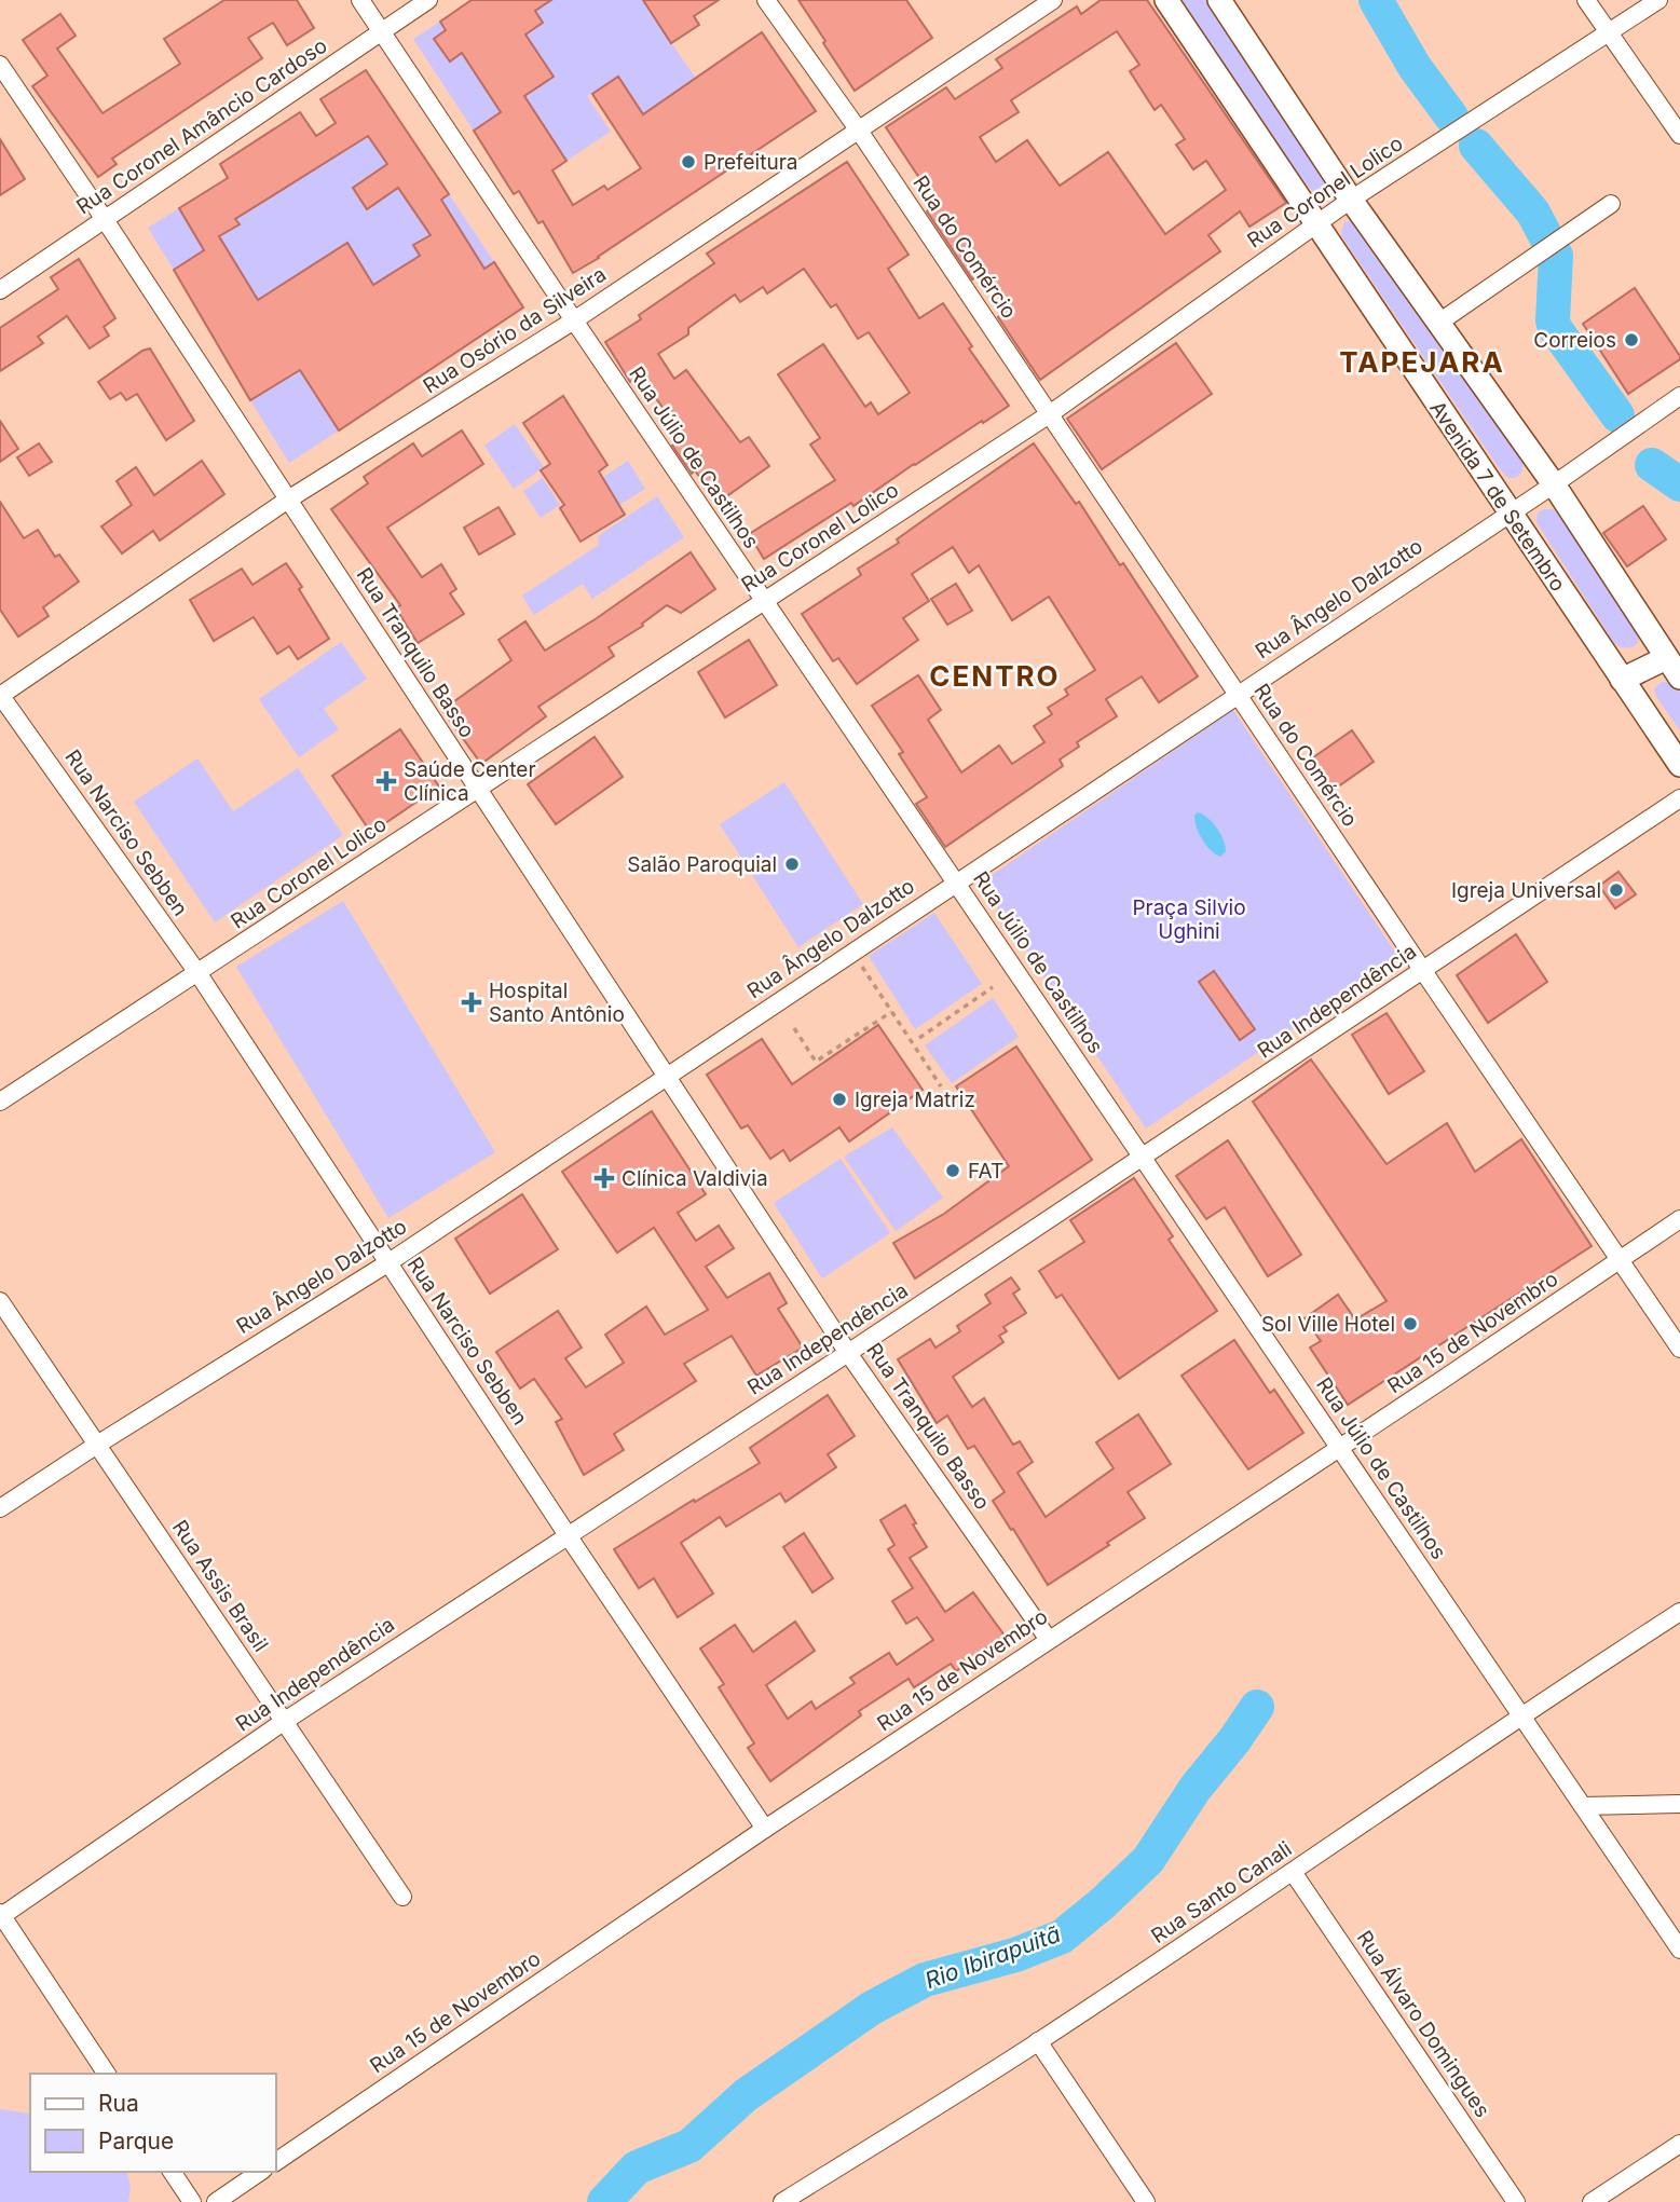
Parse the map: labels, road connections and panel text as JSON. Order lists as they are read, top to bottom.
{
  "streets": {
    "main road": ["Avenida 7 de Setembro"],
    "street": [
      "Rua Coronel Amâncio Cardoso",
      "Rua Coronel Lolico",
      "Rua do Comércio",
      "Rua Osório da Silveira",
      "Rua Júlio de Castilhos",
      "Rua Ângelo Dalzotto",
      "Rua Tranquilo Basso",
      "Rua Narciso Sebben",
      "Rua Independência",
      "Rua 15 de Novembro",
      "Rua Assis Brasil",
      "Rua Santo Canali",
      "Rua Álvaro Domingues"
    ]
  },
  "crossings": [
    ["Rua Coronel Amâncio Cardoso", "Rua Júlio de Castilhos"],
    ["Rua Coronel Amâncio Cardoso", "Rua Tranquilo Basso"],
    ["Rua Coronel Lolico", "Rua do Comércio"],
    ["Rua Coronel Lolico", "Rua Júlio de Castilhos"],
    ["Rua Coronel Lolico", "Avenida 7 de Setembro"],
    ["Rua Coronel Lolico", "Rua Tranquilo Basso"],
    ["Rua Coronel Lolico", "Rua Narciso Sebben"],
    ["Rua do Comércio", "Rua Osório da Silveira"],
    ["Rua do Comércio", "Rua Ângelo Dalzotto"],
    ["Rua do Comércio", "Rua Independência"],
    ["Rua do Comércio", "Rua 15 de Novembro"],
    ["Rua Osório da Silveira", "Rua Júlio de Castilhos"],
    ["Rua Osório da Silveira", "Rua Tranquilo Basso"],
    ["Rua Osório da Silveira", "Rua Narciso Sebben"],
    ["Rua Júlio de Castilhos", "Rua Ângelo Dalzotto"],
    ["Rua Júlio de Castilhos", "Rua Independência"],
    ["Rua Júlio de Castilhos", "Rua 15 de Novembro"],
    ["Rua Júlio de Castilhos", "Rua Santo Canali"],
    ["Avenida 7 de Setembro", "Rua Ângelo Dalzotto"],
    ["Rua Ângelo Dalzotto", "Rua Tranquilo Basso"],
    ["Rua Ângelo Dalzotto", "Rua Narciso Sebben"],
    ["Rua Ângelo Dalzotto", "Rua Assis Brasil"],
    ["Rua Tranquilo Basso", "Rua Independência"],
    ["Rua Tranquilo Basso", "Rua 15 de Novembro"],
    ["Rua Narciso Sebben", "Rua Independência"],
    ["Rua Narciso Sebben", "Rua 15 de Novembro"],
    ["Rua Independência", "Rua Assis Brasil"],
    ["Rua Santo Canali", "Rua Álvaro Domingues"]
  ],
  "districts": ["TAPEJARA", "CENTRO"],
  "water": ["Rio Ibirapuitã"],
  "parks": ["Praça Silvio Ughini"],
  "places": {
    "other": [
      "Prefeitura",
      "Correios",
      "Salão Paroquial",
      "Igreja Universal",
      "Igreja Matriz",
      "FAT",
      "Sol Ville Hotel"
    ],
    "health": ["Saúde Center Clínica", "Hospital Santo Antônio", "Clínica Valdivia"]
  },
  "legend": ["Rua", "Parque"]
}
